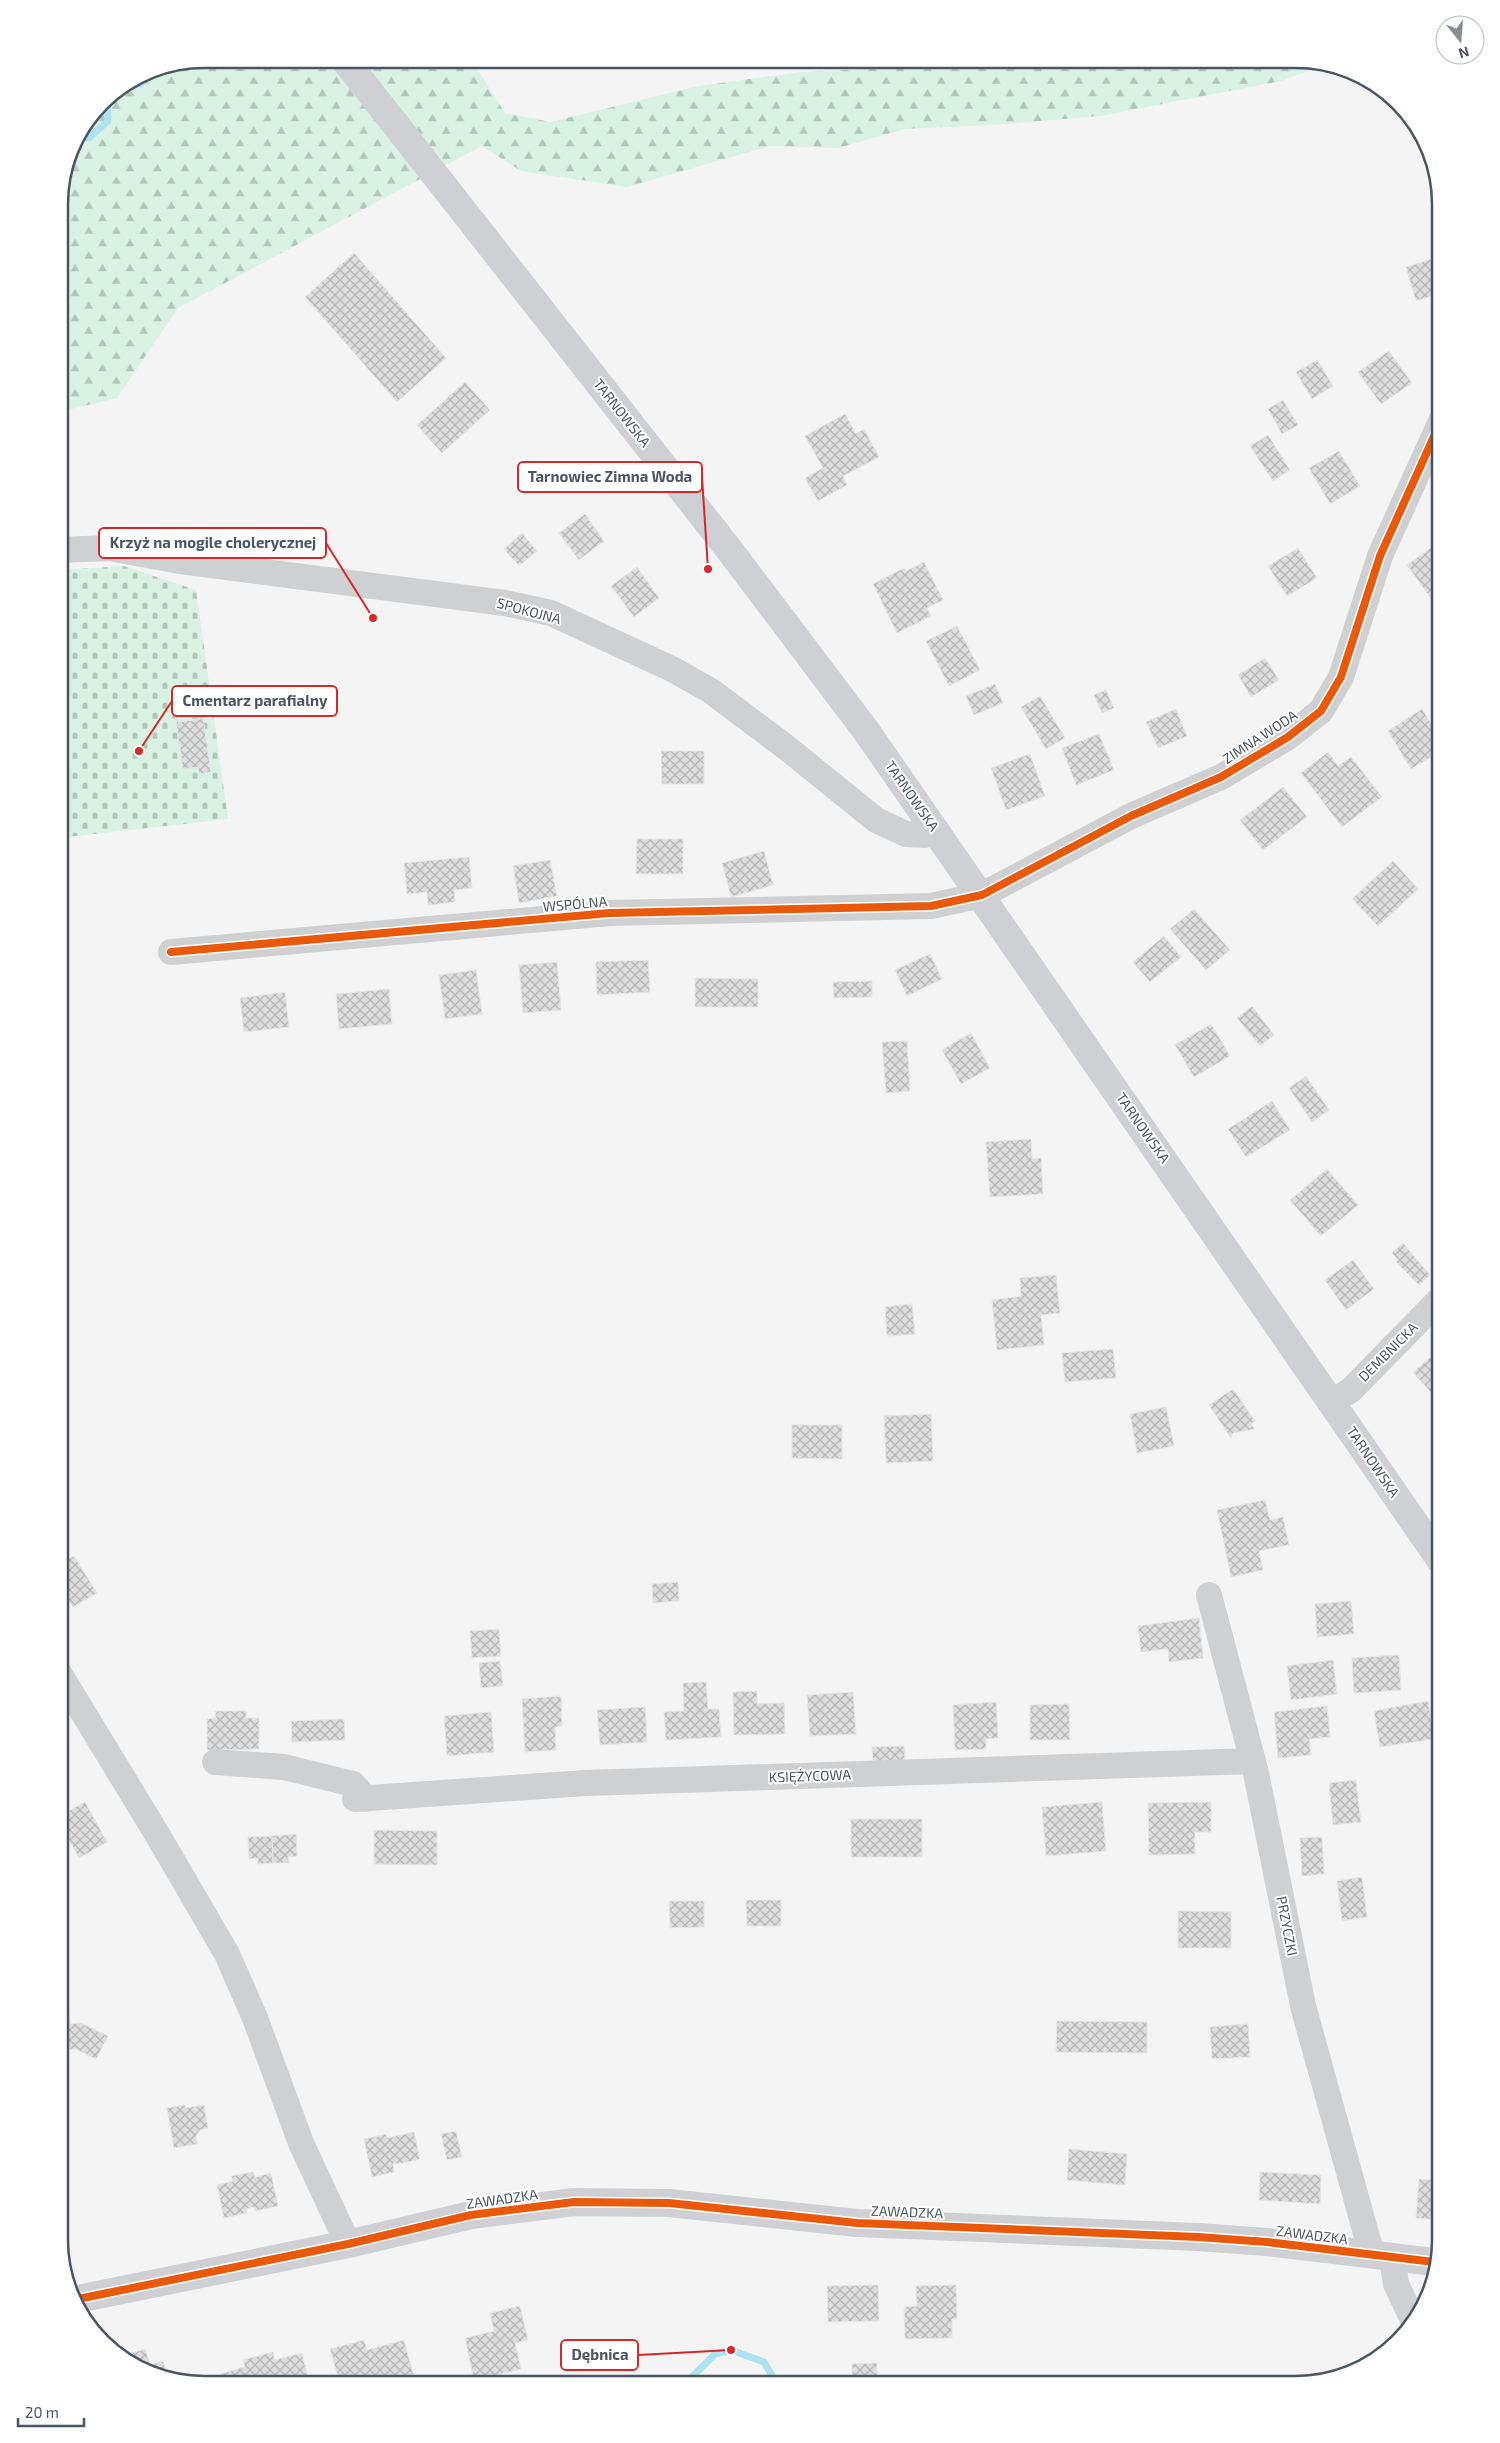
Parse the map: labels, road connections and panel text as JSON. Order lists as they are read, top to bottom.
{
  "streets": {
    "main road": ["TARNOWSKA", "ZAWADZKA"],
    "street": [
      "SPOKOJNA",
      "ZIMNA WODA",
      "WSPÓLNA",
      "DEMBNICKA",
      "KSIĘŻYCOWA",
      "PRZYCZKI"
    ]
  },
  "crossings": [
    ["TARNOWSKA", "SPOKOJNA"],
    ["TARNOWSKA", "ZIMNA WODA"],
    ["TARNOWSKA", "WSPÓLNA"],
    ["TARNOWSKA", "DEMBNICKA"],
    ["ZIMNA WODA", "WSPÓLNA"],
    ["KSIĘŻYCOWA", "PRZYCZKI"],
    ["PRZYCZKI", "ZAWADZKA"]
  ],
  "places": [
    "Tarnowiec Zimna Woda",
    "Krzyż na mogile cholerycznej",
    "Cmentarz parafialny",
    "Dębnica"
  ],
  "scale_bar": "20 m",
  "north": "bottom"
}
